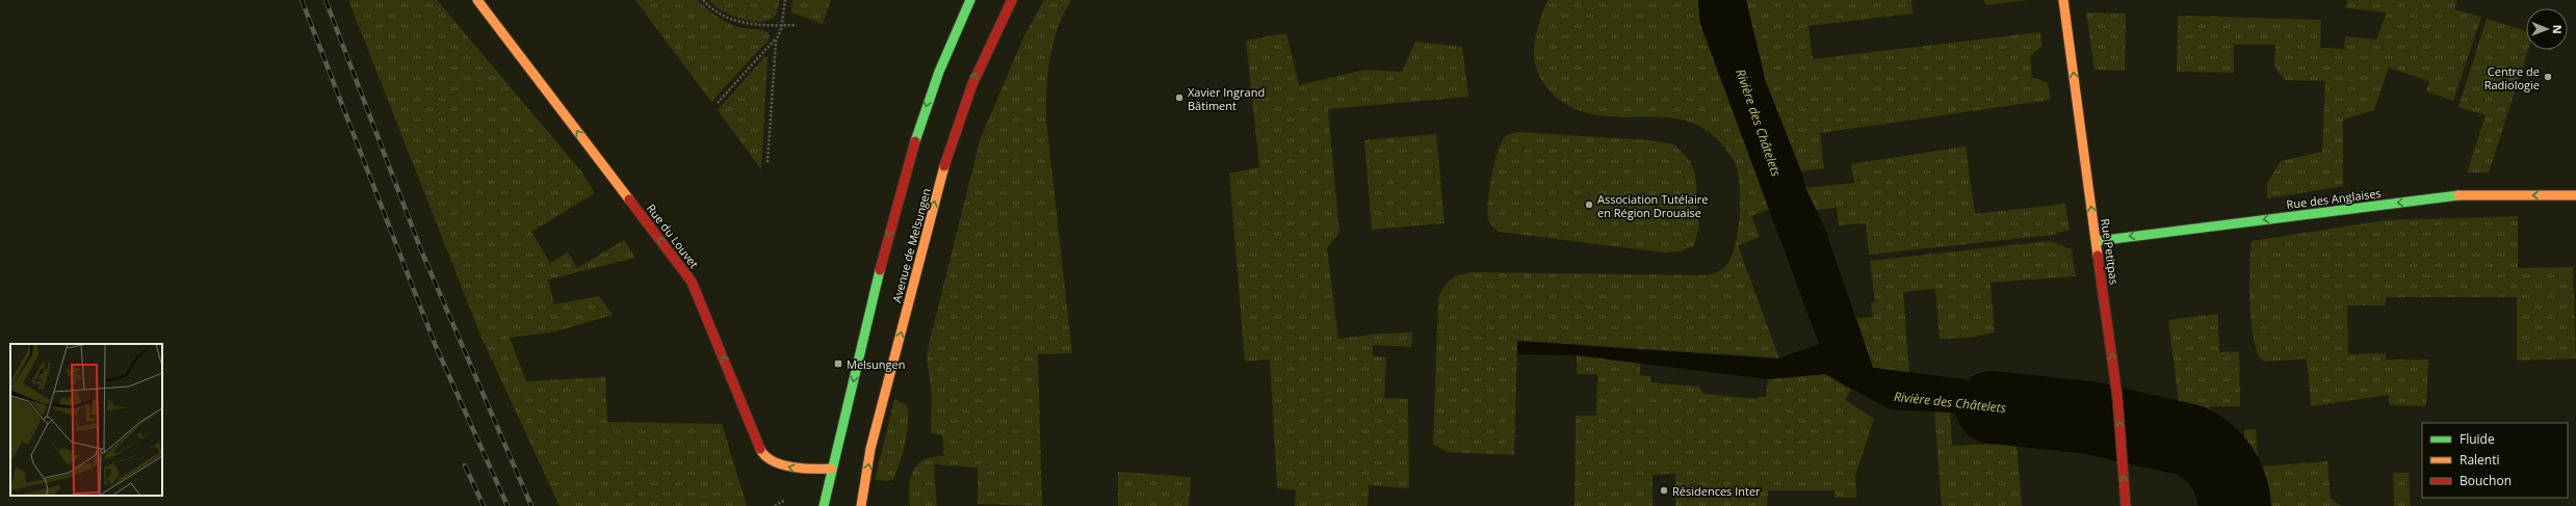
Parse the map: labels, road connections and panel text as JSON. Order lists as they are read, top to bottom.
{
  "streets": {
    "street": [
      "Rue des Anglaises",
      "Rue du Louvet",
      "Avenue de Melsungen",
      "Rue Petitpas"
    ]
  },
  "crossings": [
    ["Rue des Anglaises", "Rue Petitpas"],
    ["Rue du Louvet", "Avenue de Melsungen"]
  ],
  "one_way": ["Rue des Anglaises", "Rue du Louvet", "Rue Petitpas"],
  "water": ["Rivière des Châtelets"],
  "places": {
    "other": [
      "Centre de Radiologie",
      "Xavier Ingrand Bâtiment",
      "Association Tutélaire en Région Drouaise",
      "Résidences Inter"
    ],
    "transit": ["Melsungen"]
  },
  "legend": ["Fluide", "Ralenti", "Bouchon"],
  "north": "right"
}
